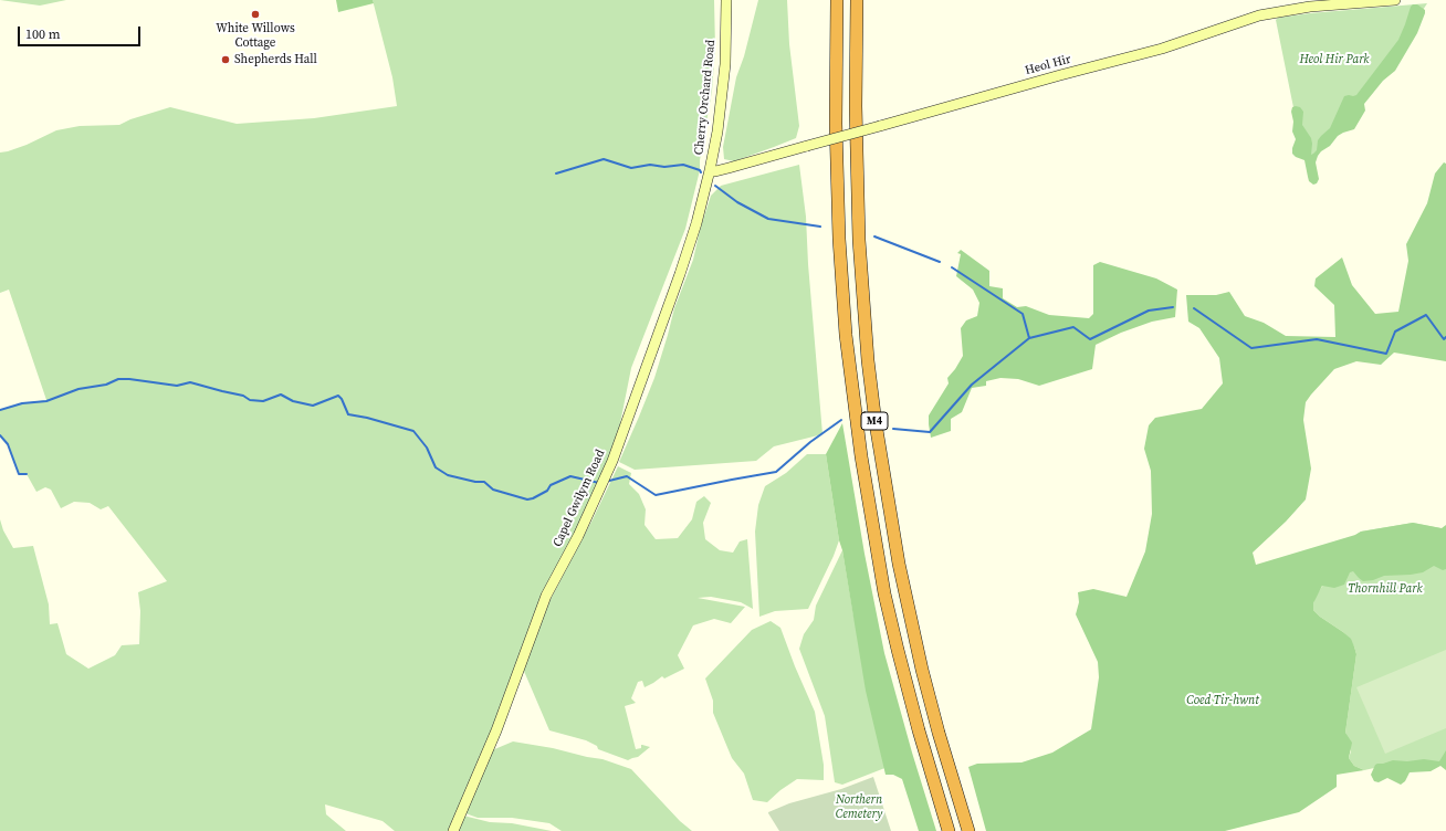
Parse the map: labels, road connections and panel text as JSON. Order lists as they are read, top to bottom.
{
  "streets": {
    "highway": ["M4"],
    "street": ["Heol Hir", "Cherry Orchard Road", "Capel Gwilym Road"]
  },
  "crossings": [
    ["Heol Hir", "Cherry Orchard Road"],
    ["Heol Hir", "Capel Gwilym Road"],
    ["Cherry Orchard Road", "Capel Gwilym Road"]
  ],
  "parks": [
    "Heol Hir Park",
    "Thornhill Park",
    "Coed Tir-hwnt",
    "Northern Cemetery"
  ],
  "places": ["White Willows Cottage", "Shepherds Hall"],
  "scale_bar": "100 m"
}
